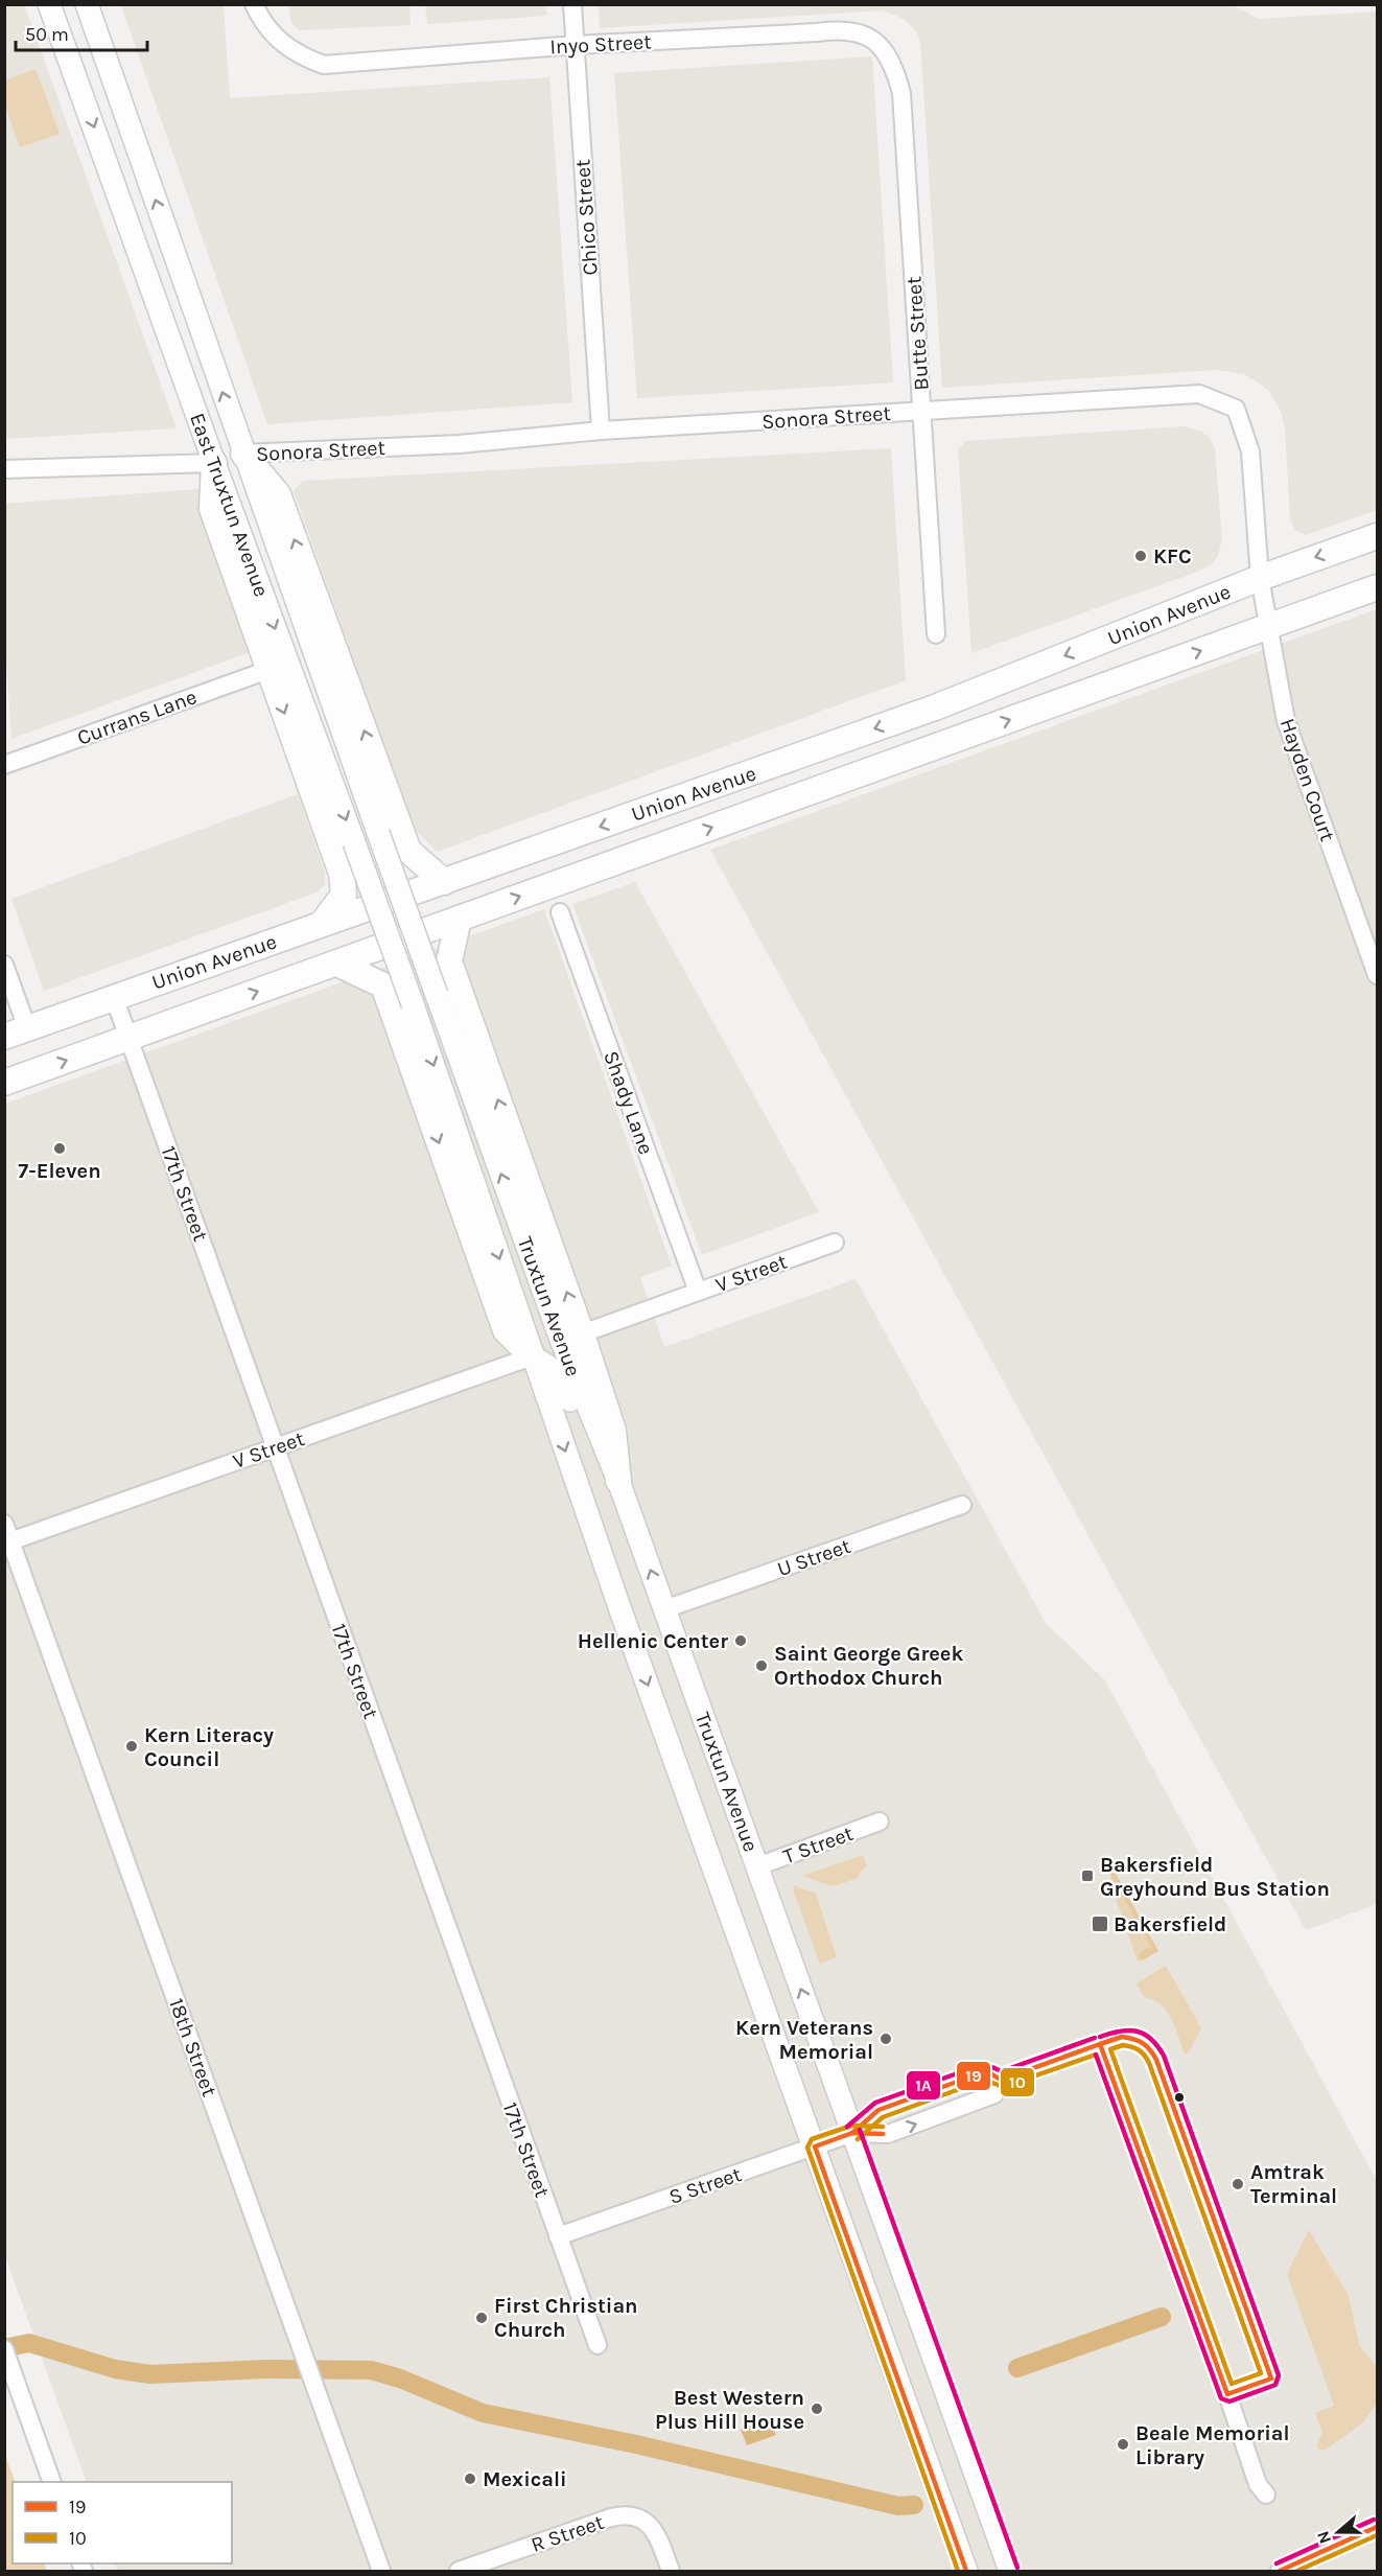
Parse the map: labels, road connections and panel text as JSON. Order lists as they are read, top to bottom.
{
  "streets": {
    "highway": ["Union Avenue"],
    "main road": ["East Truxtun Avenue", "Truxtun Avenue"],
    "street": [
      "Inyo Street",
      "Chico Street",
      "Butte Street",
      "Sonora Street",
      "Currans Lane",
      "Hayden Court",
      "Shady Lane",
      "17th Street",
      "V Street",
      "U Street",
      "T Street",
      "18th Street",
      "S Street",
      "R Street"
    ]
  },
  "crossings": [
    ["Inyo Street", "Chico Street"],
    ["Inyo Street", "Butte Street"],
    ["Chico Street", "Sonora Street"],
    ["Butte Street", "Sonora Street"],
    ["Sonora Street", "East Truxtun Avenue"],
    ["Sonora Street", "Union Avenue"],
    ["Sonora Street", "Hayden Court"],
    ["East Truxtun Avenue", "Truxtun Avenue"],
    ["Union Avenue", "Hayden Court"],
    ["Union Avenue", "17th Street"],
    ["Shady Lane", "V Street"],
    ["17th Street", "V Street"],
    ["17th Street", "S Street"],
    ["V Street", "Truxtun Avenue"],
    ["V Street", "18th Street"],
    ["Truxtun Avenue", "U Street"],
    ["Truxtun Avenue", "T Street"],
    ["Truxtun Avenue", "S Street"]
  ],
  "places": {
    "other": [
      "KFC",
      "7-Eleven",
      "Hellenic Center",
      "Saint George Greek Orthodox Church",
      "Kern Literacy Council",
      "Kern Veterans Memorial",
      "Amtrak Terminal",
      "First Christian Church",
      "Best Western Plus Hill House",
      "Beale Memorial Library",
      "Mexicali"
    ],
    "transit": ["Bakersfield Greyhound Bus Station", "Bakersfield"]
  },
  "lines": ["transit line 1A", "transit line 19", "transit line 10"],
  "legend": ["19", "10"],
  "scale_bar": "50 m",
  "north": "left"
}
